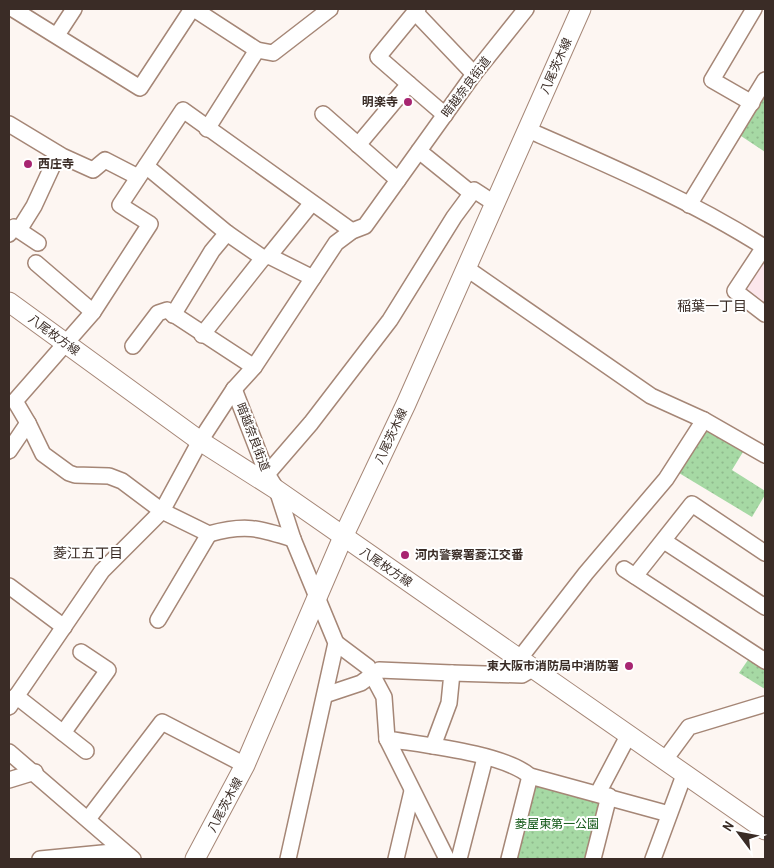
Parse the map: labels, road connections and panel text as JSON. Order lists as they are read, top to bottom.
{
  "streets": {
    "main road": ["八尾茨木線", "八尾枚方線"],
    "street": ["暗越奈良街道"]
  },
  "crossings": [
    ["八尾茨木線", "暗越奈良街道"],
    ["八尾茨木線", "八尾枚方線"],
    ["暗越奈良街道", "八尾枚方線"]
  ],
  "districts": ["稲葉一丁目", "菱江五丁目"],
  "parks": ["菱屋東第一公園"],
  "places": [
    "明楽寺",
    "西庄寺",
    "河内警察署菱江交番",
    "東大阪市消防局中消防署"
  ],
  "north": "top left"
}
